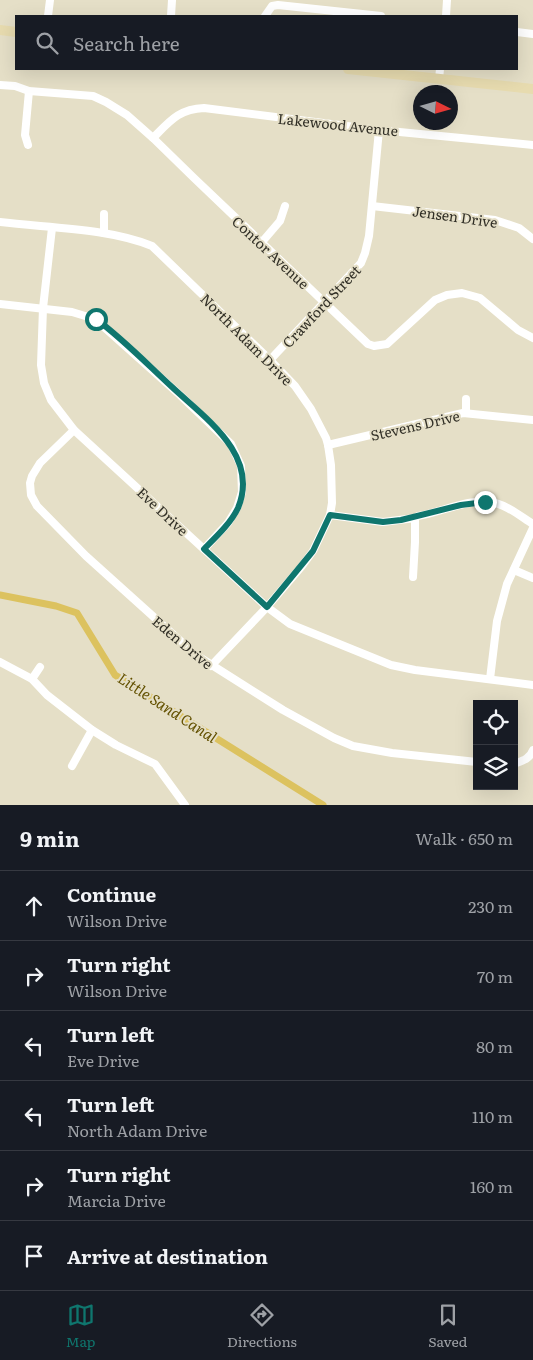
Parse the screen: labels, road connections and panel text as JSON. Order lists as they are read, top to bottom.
{
  "streets": {
    "street": [
      "Lakewood Avenue",
      "Jensen Drive",
      "Contor Avenue",
      "Crawford Street",
      "North Adam Drive",
      "Stevens Drive",
      "Eve Drive",
      "Eden Drive"
    ]
  },
  "crossings": [
    ["Lakewood Avenue", "Contor Avenue"],
    ["Lakewood Avenue", "Crawford Street"],
    ["Jensen Drive", "Crawford Street"],
    ["Contor Avenue", "Crawford Street"],
    ["Crawford Street", "North Adam Drive"],
    ["North Adam Drive", "Stevens Drive"],
    ["North Adam Drive", "Eve Drive"],
    ["North Adam Drive", "Eden Drive"],
    ["Eve Drive", "Eden Drive"]
  ],
  "water": ["Little Sand Canal"],
  "north": "right",
  "page": {
    "search": "Search here",
    "heading": ["9 min", "Walk · 650 m"],
    "list": [
      ["Continue", "Wilson Drive", "230 m"],
      ["Turn right", "Wilson Drive", "70 m"],
      ["Turn left", "Eve Drive", "80 m"],
      ["Turn left", "North Adam Drive", "110 m"],
      ["Turn right", "Marcia Drive", "160 m"],
      "Arrive at destination"
    ],
    "nav": ["Map", "Directions", "Saved"]
  }
}
